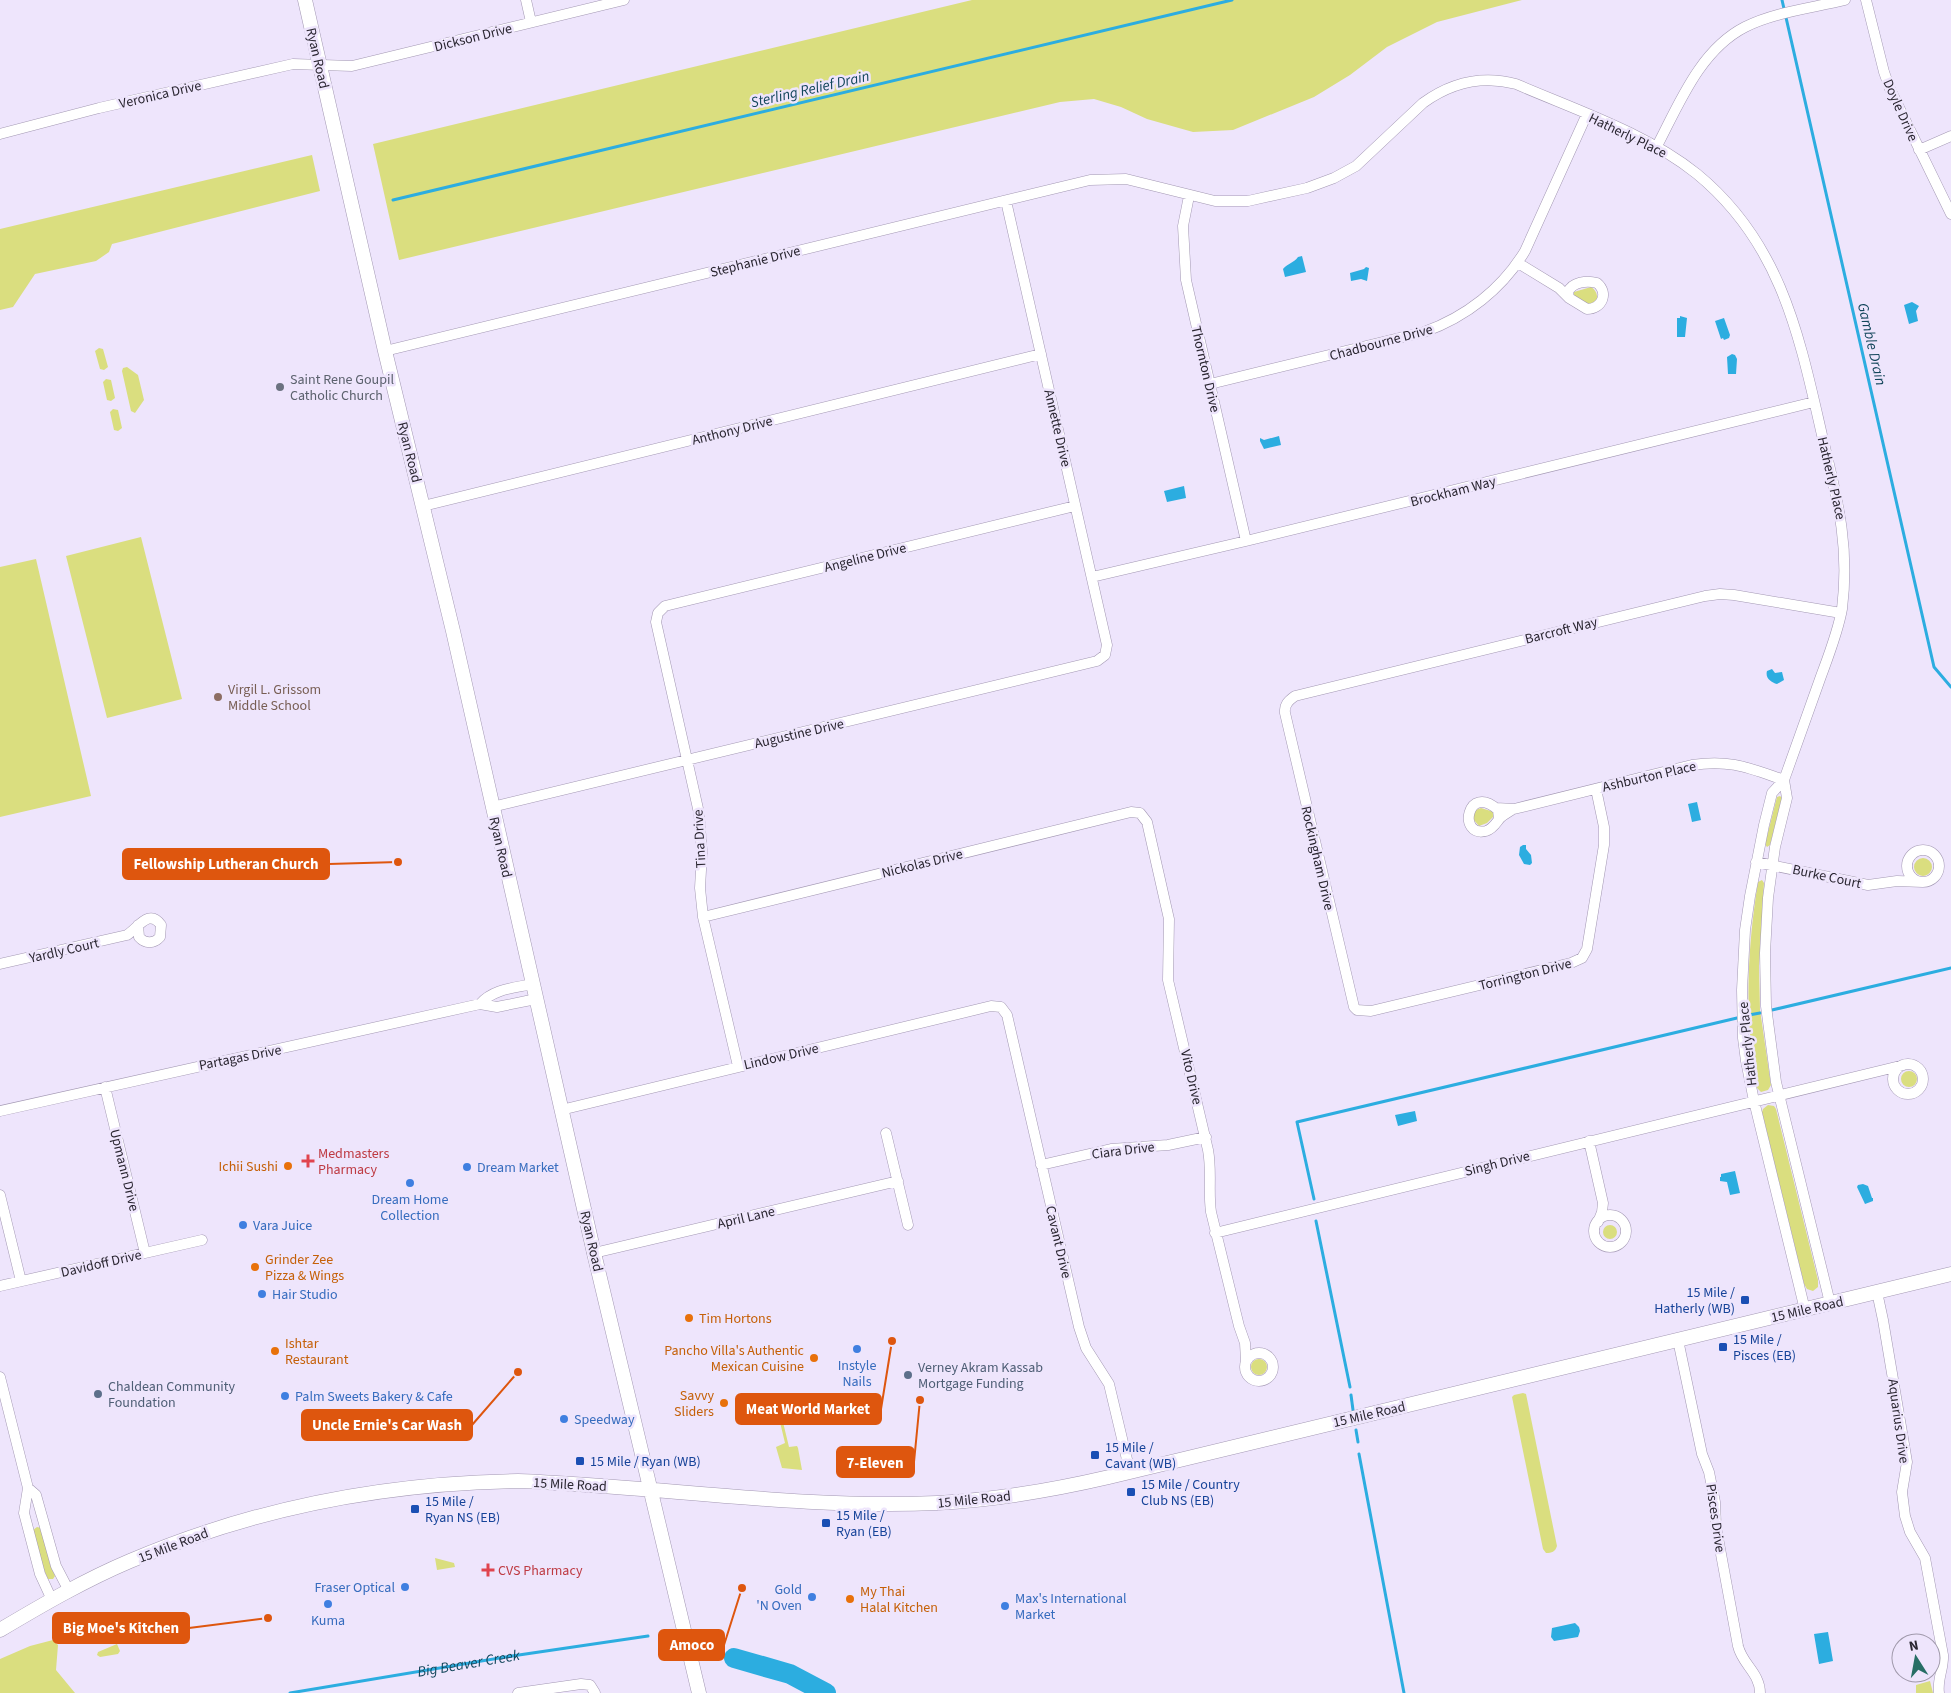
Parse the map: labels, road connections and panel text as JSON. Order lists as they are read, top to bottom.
{
  "streets": {
    "main road": ["Ryan Road", "15 Mile Road"],
    "street": [
      "Dickson Drive",
      "Veronica Drive",
      "Doyle Drive",
      "Hatherly Place",
      "Stephanie Drive",
      "Chadbourne Drive",
      "Thornton Drive",
      "Annette Drive",
      "Anthony Drive",
      "Brockham Way",
      "Angeline Drive",
      "Barcroft Way",
      "Augustine Drive",
      "Ashburton Place",
      "Tina Drive",
      "Rockingham Drive",
      "Nickolas Drive",
      "Burke Court",
      "Yardly Court",
      "Torrington Drive",
      "Lindow Drive",
      "Partagas Drive",
      "Vito Drive",
      "Ciara Drive",
      "Singh Drive",
      "Upmann Drive",
      "April Lane",
      "Cavant Drive",
      "Davidoff Drive",
      "Aquarius Drive",
      "Pisces Drive"
    ]
  },
  "crossings": [
    ["Dickson Drive", "Ryan Road"],
    ["Dickson Drive", "Veronica Drive"],
    ["Ryan Road", "Veronica Drive"],
    ["Ryan Road", "Stephanie Drive"],
    ["Ryan Road", "Anthony Drive"],
    ["Ryan Road", "Augustine Drive"],
    ["Ryan Road", "Lindow Drive"],
    ["Ryan Road", "April Lane"],
    ["Ryan Road", "15 Mile Road"],
    ["Hatherly Place", "Stephanie Drive"],
    ["Hatherly Place", "Chadbourne Drive"],
    ["Hatherly Place", "Thornton Drive"],
    ["Hatherly Place", "Brockham Way"],
    ["Hatherly Place", "Barcroft Way"],
    ["Hatherly Place", "Ashburton Place"],
    ["Hatherly Place", "Burke Court"],
    ["Hatherly Place", "Singh Drive"],
    ["Hatherly Place", "15 Mile Road"],
    ["Stephanie Drive", "Annette Drive"],
    ["Chadbourne Drive", "Thornton Drive"],
    ["Thornton Drive", "Brockham Way"],
    ["Annette Drive", "Anthony Drive"],
    ["Annette Drive", "Brockham Way"],
    ["Annette Drive", "Angeline Drive"],
    ["Annette Drive", "Augustine Drive"],
    ["Angeline Drive", "Tina Drive"],
    ["Barcroft Way", "Rockingham Drive"],
    ["Augustine Drive", "Tina Drive"],
    ["Ashburton Place", "Torrington Drive"],
    ["Tina Drive", "Nickolas Drive"],
    ["Tina Drive", "Lindow Drive"],
    ["Rockingham Drive", "Torrington Drive"],
    ["Nickolas Drive", "Vito Drive"],
    ["Lindow Drive", "Cavant Drive"],
    ["Partagas Drive", "Upmann Drive"],
    ["Vito Drive", "Ciara Drive"],
    ["Vito Drive", "Singh Drive"],
    ["Ciara Drive", "Cavant Drive"],
    ["Upmann Drive", "Davidoff Drive"],
    ["Cavant Drive", "15 Mile Road"],
    ["15 Mile Road", "Aquarius Drive"],
    ["15 Mile Road", "Pisces Drive"]
  ],
  "water": ["Sterling Relief Drain", "Gamble Drain", "Big Beaver Creek"],
  "places": {
    "other": [
      "Saint Rene Goupil Catholic Church",
      "Virgil L. Grissom Middle School",
      "Fellowship Lutheran Church",
      "Ichii Sushi",
      "Dream Market",
      "Dream Home Collection",
      "Vara Juice",
      "Grinder Zee Pizza & Wings",
      "Hair Studio",
      "Tim Hortons",
      "Meat World Market",
      "Instyle Nails",
      "Ishtar Restaurant",
      "Pancho Villa's Authentic Mexican Cuisine",
      "Uncle Ernie's Car Wash",
      "Verney Akram Kassab Mortgage Funding",
      "Chaldean Community Foundation",
      "Palm Sweets Bakery & Cafe",
      "7-Eleven",
      "Savvy Sliders",
      "Speedway",
      "Fraser Optical",
      "Amoco",
      "Gold 'N Oven",
      "My Thai Halal Kitchen",
      "Kuma",
      "Max's International Market",
      "Big Moe's Kitchen"
    ],
    "health": ["Medmasters Pharmacy", "CVS Pharmacy"],
    "transit": [
      "15 Mile / Hatherly (WB)",
      "15 Mile / Pisces (EB)",
      "15 Mile / Cavant (WB)",
      "15 Mile / Ryan (WB)",
      "15 Mile / Country Club NS (EB)",
      "15 Mile / Ryan NS (EB)",
      "15 Mile / Ryan (EB)"
    ]
  },
  "north": "top"
}
